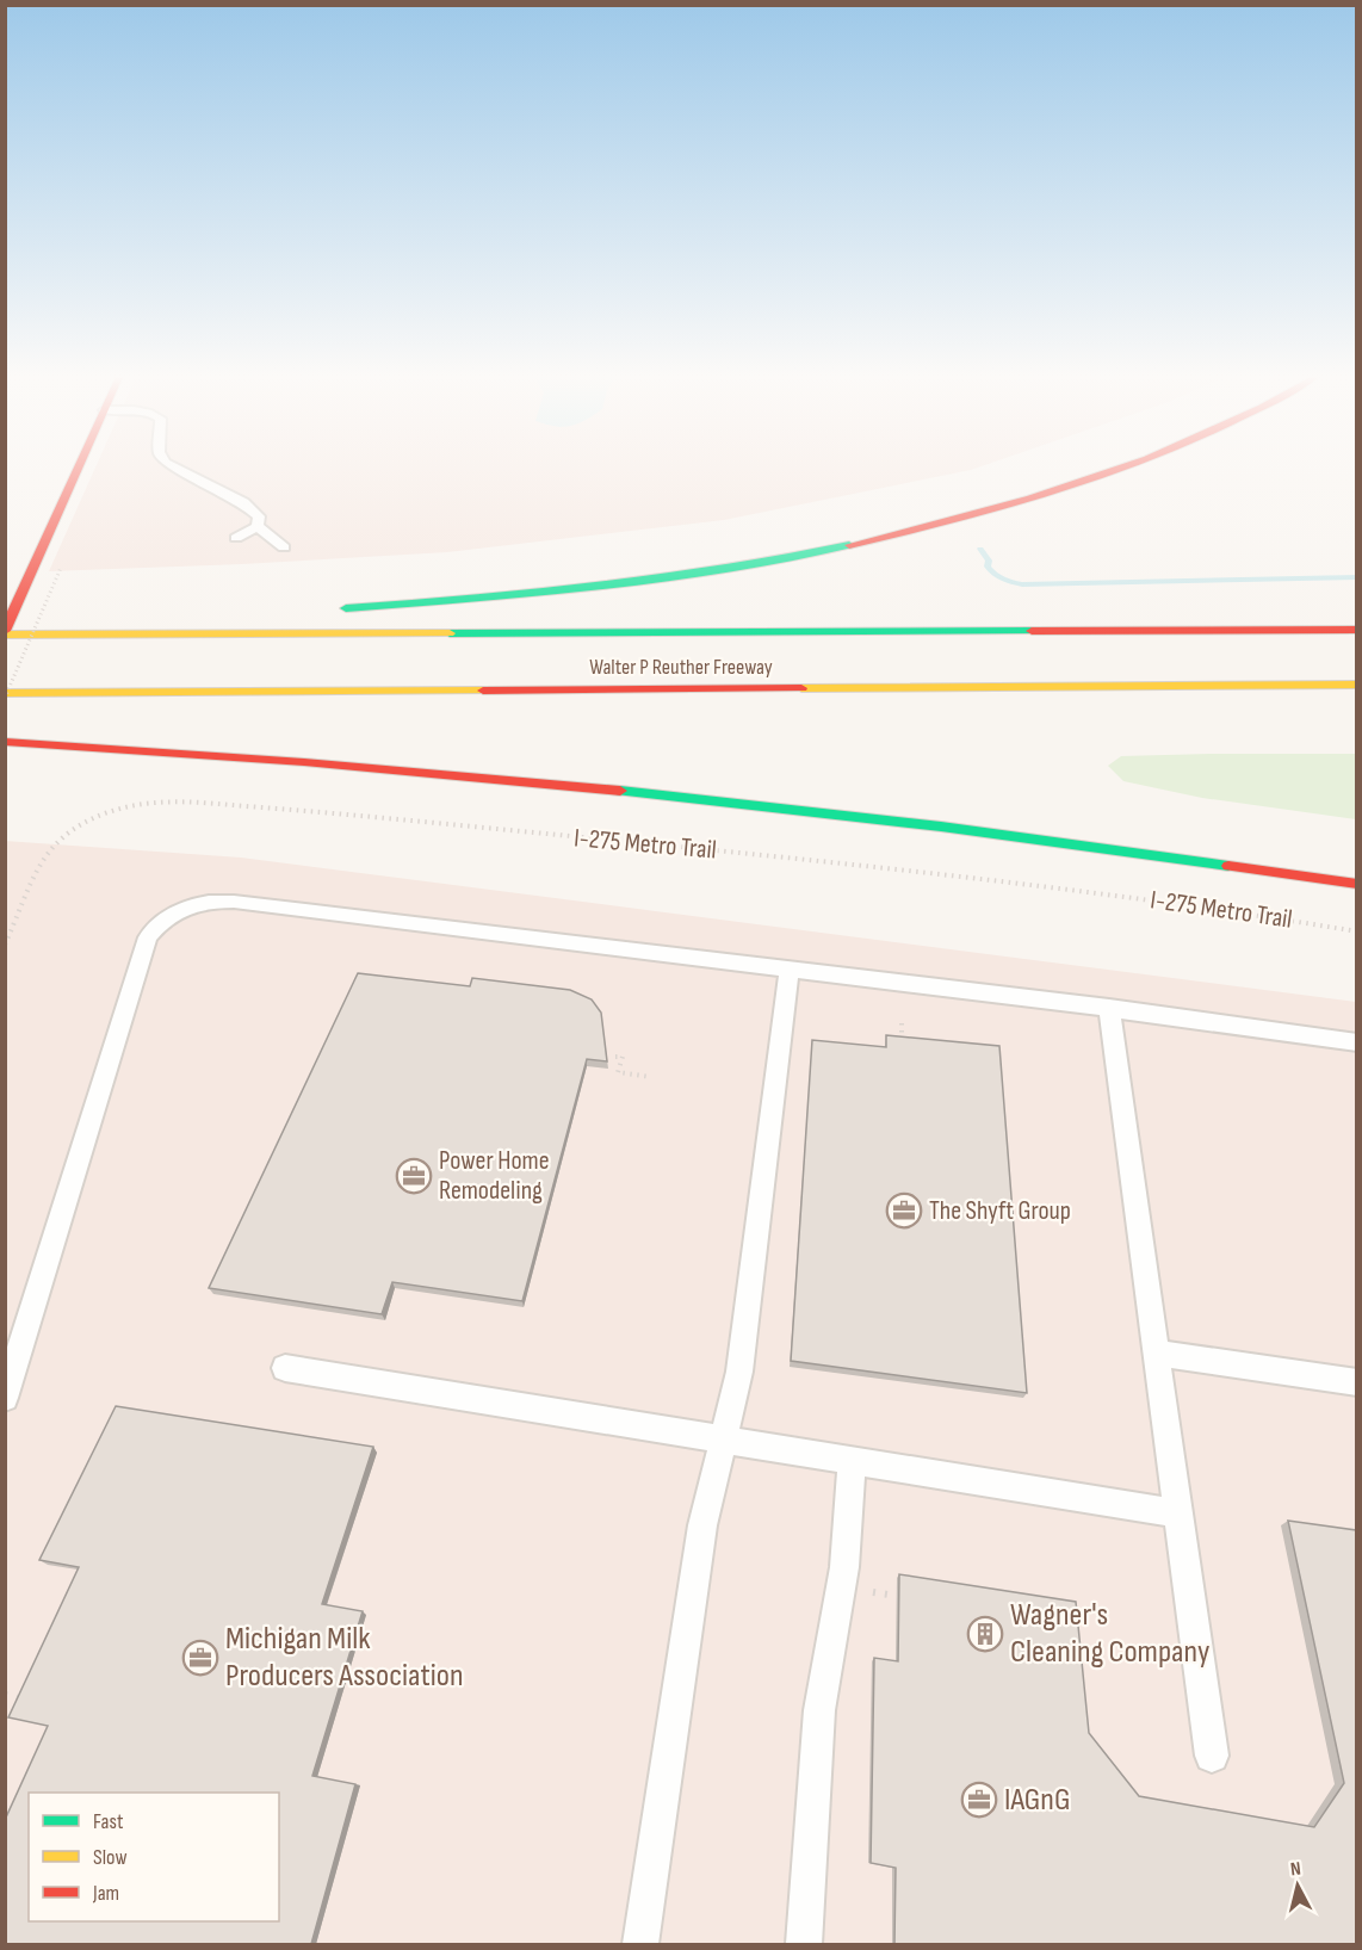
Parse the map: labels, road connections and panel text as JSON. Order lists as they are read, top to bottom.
{
  "streets": {
    "main road": ["Walter P Reuther Freeway"],
    "path": ["I-275 Metro Trail"]
  },
  "places": {
    "office": [
      "Power Home Remodeling",
      "The Shyft Group",
      "Michigan Milk Producers Association",
      "IAGnG"
    ],
    "building": ["Wagner's Cleaning Company"]
  },
  "legend": ["Fast", "Slow", "Jam"],
  "north": "top"
}
